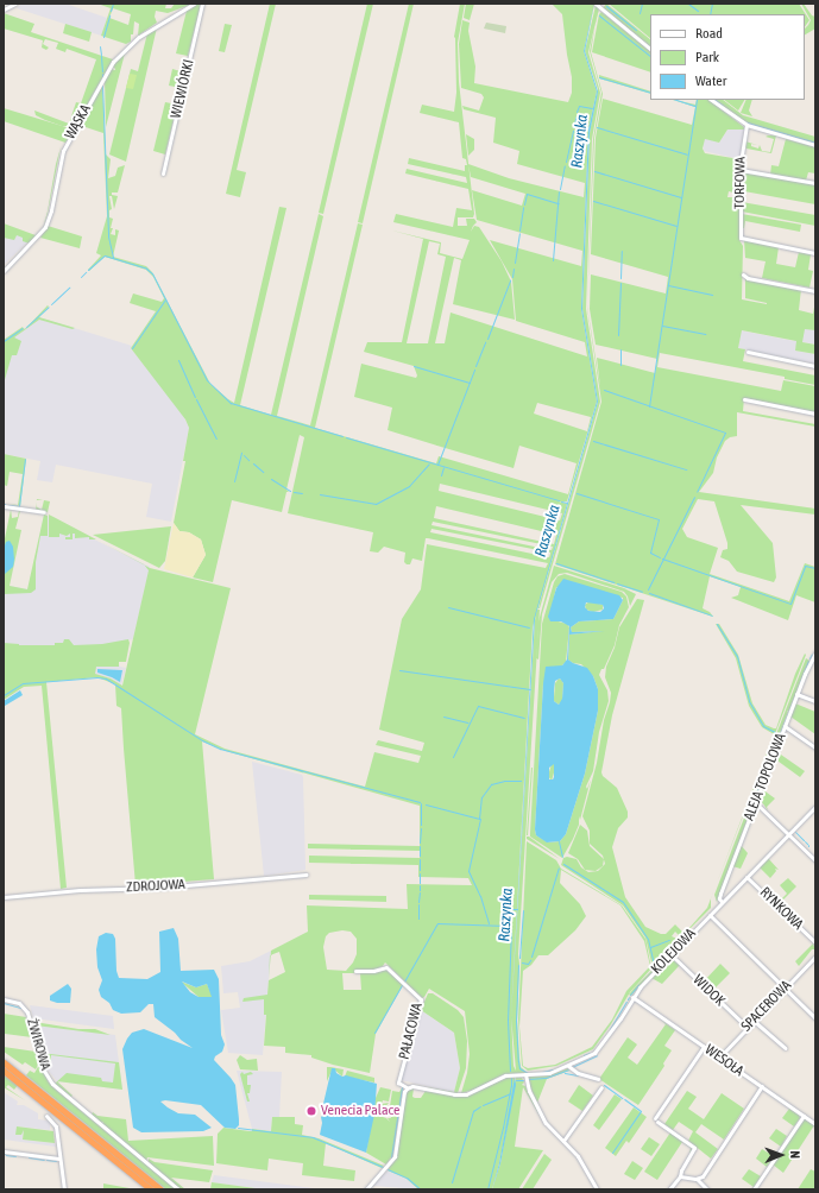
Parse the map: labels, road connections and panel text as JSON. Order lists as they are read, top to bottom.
{
  "streets": {
    "street": [
      "WIEWIÓRKI",
      "WĄSKA",
      "TORFOWA",
      "ALEJA TOPOLOWA",
      "ZDROJOWA",
      "RYNKOWA",
      "KOLEJOWA",
      "WIDOK",
      "SPACEROWA",
      "PAŁACOWA",
      "ŻWIROWA",
      "WESOŁA"
    ]
  },
  "crossings": [
    ["ALEJA TOPOLOWA", "KOLEJOWA"],
    ["RYNKOWA", "KOLEJOWA"],
    ["KOLEJOWA", "WIDOK"],
    ["KOLEJOWA", "PAŁACOWA"],
    ["KOLEJOWA", "WESOŁA"],
    ["WIDOK", "SPACEROWA"],
    ["SPACEROWA", "WESOŁA"]
  ],
  "water": ["Raszynka"],
  "places": ["Venecia Palace"],
  "legend": ["Road", "Park", "Water"],
  "north": "right"
}
